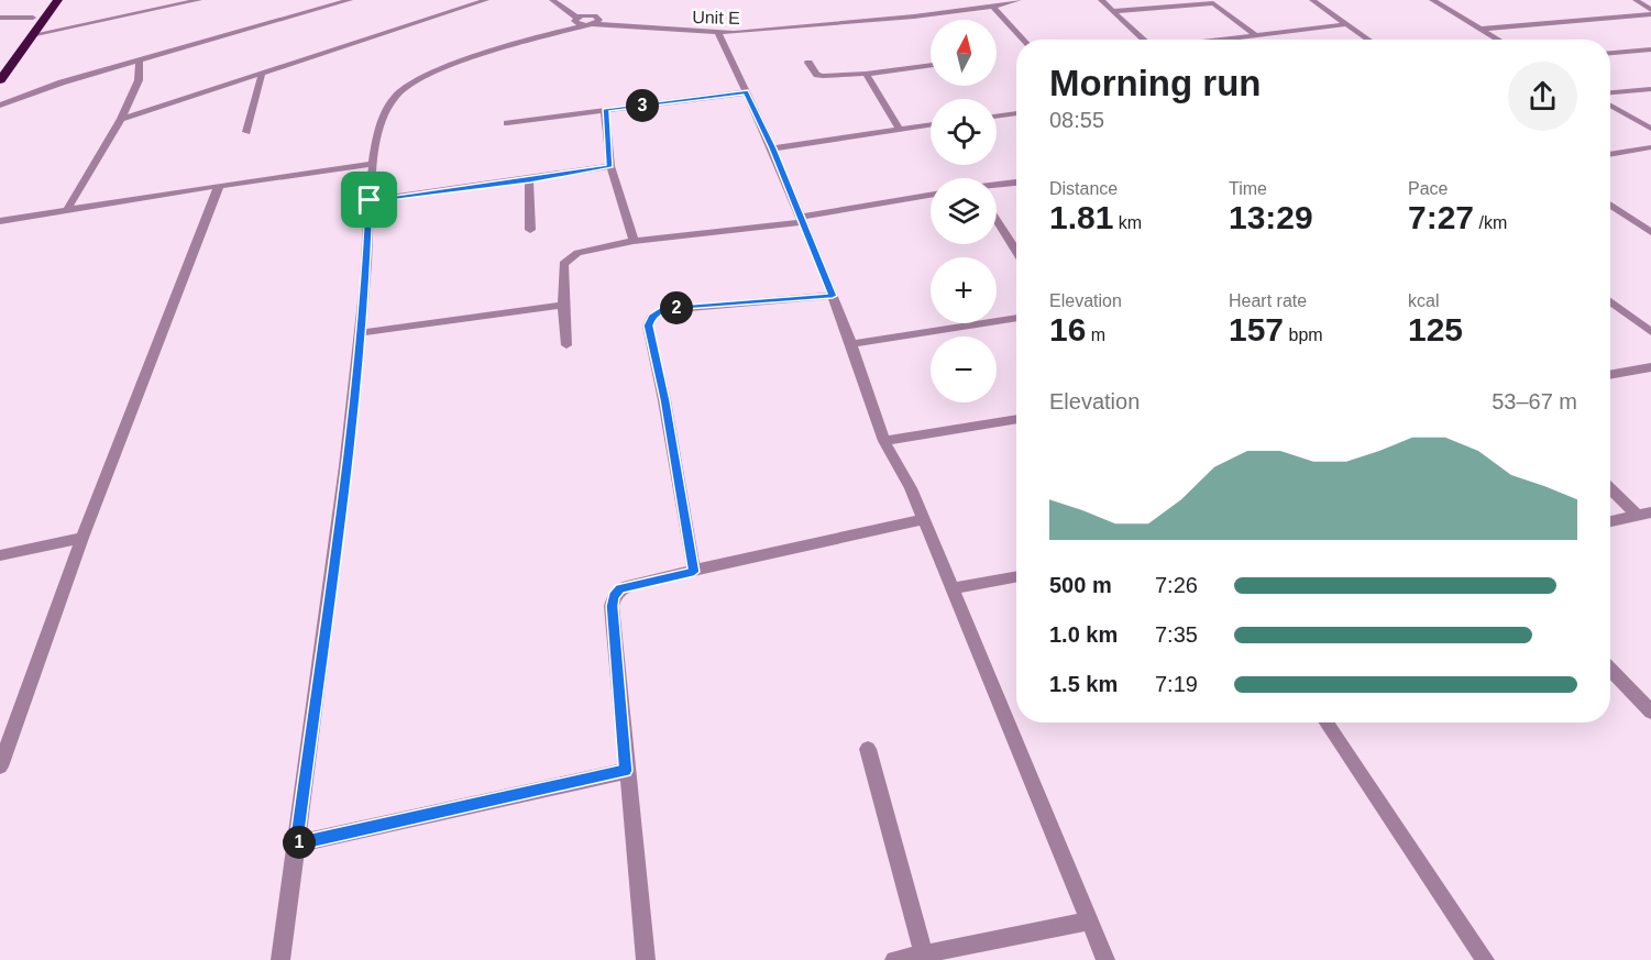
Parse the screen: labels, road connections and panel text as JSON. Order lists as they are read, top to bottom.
{
  "streets": {
    "street": ["Unit E"]
  },
  "north": "top",
  "page": {
    "map_buttons": ["+", "−"],
    "heading": ["Morning run", "08:55"],
    "pins": ["3", "2", "1"],
    "stats": [
      ["Distance", "1.81 km"],
      ["Time", "13:29"],
      ["Pace", "7:27 /km"],
      ["Elevation", "16 m"],
      ["Heart rate", "157 bpm"],
      ["kcal", "125"]
    ],
    "chart": ["Elevation", "53–67 m"],
    "list": [
      {
        "name": "500 m",
        "note": "7:26"
      },
      {
        "name": "1.0 km",
        "note": "7:35"
      },
      {
        "name": "1.5 km",
        "note": "7:19"
      }
    ]
  }
}
